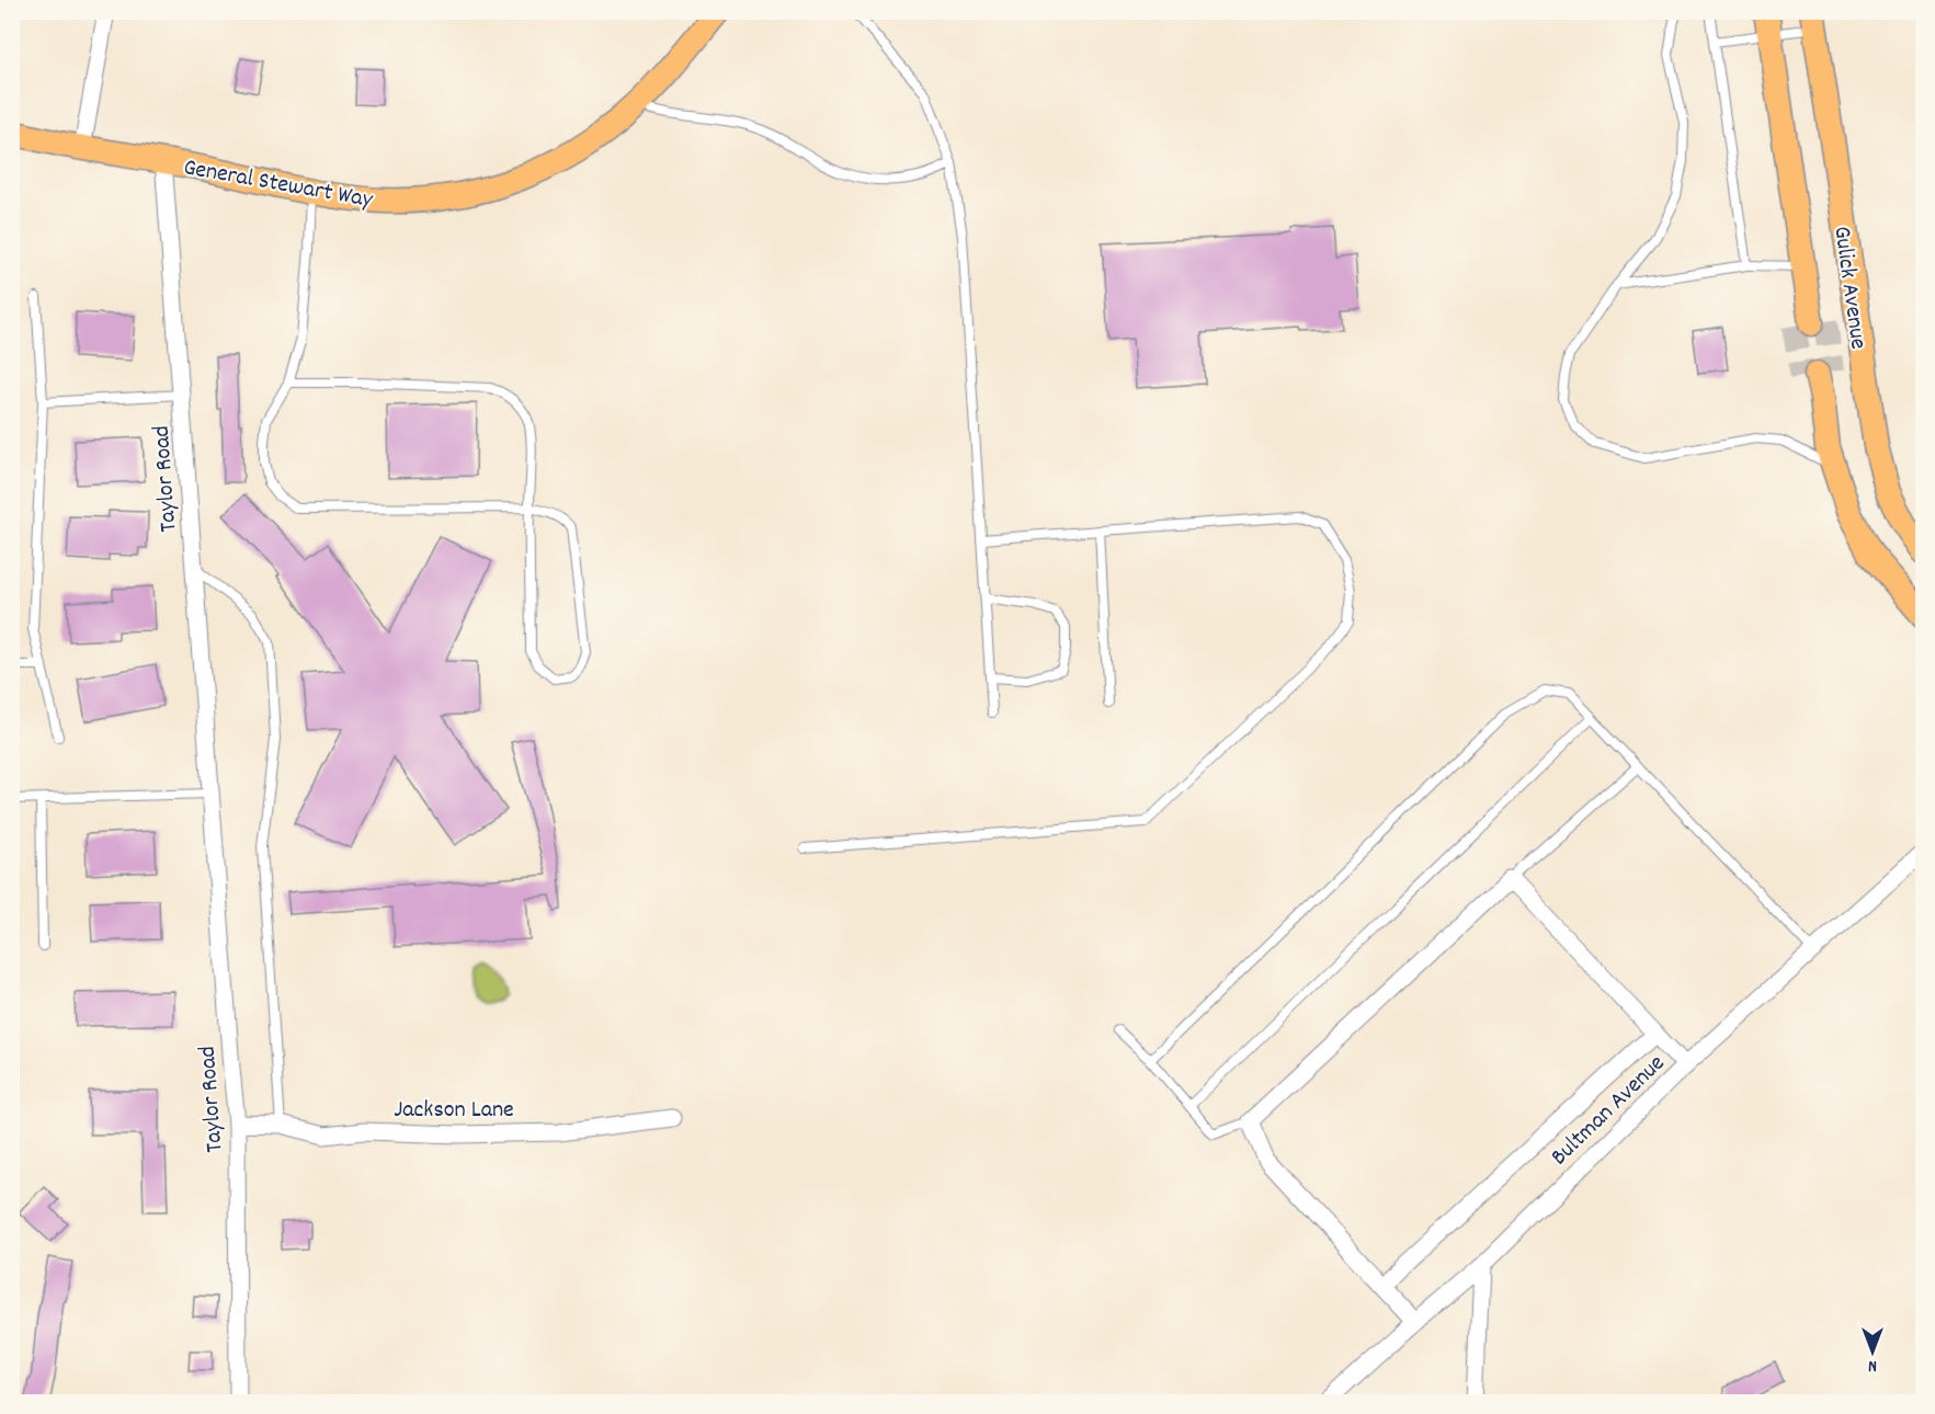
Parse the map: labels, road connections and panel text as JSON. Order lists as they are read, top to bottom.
{
  "streets": {
    "main road": ["General Stewart Way", "Gulick Avenue"],
    "street": ["Taylor Road", "Jackson Lane", "Bultman Avenue"]
  },
  "crossings": [
    ["General Stewart Way", "Taylor Road"],
    ["Taylor Road", "Jackson Lane"]
  ],
  "north": "bottom"
}
